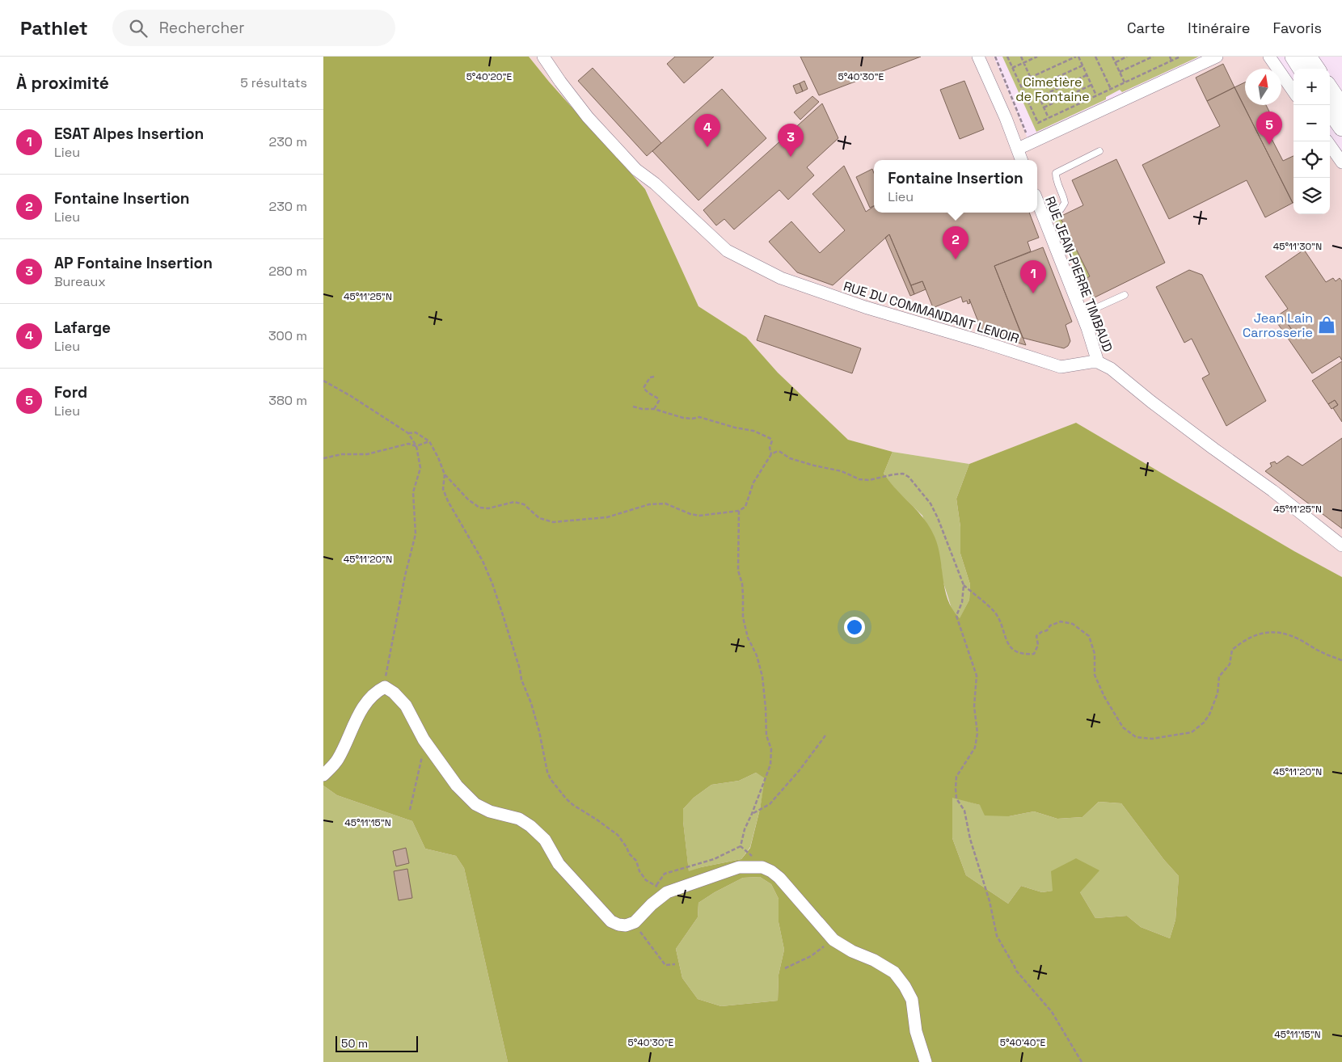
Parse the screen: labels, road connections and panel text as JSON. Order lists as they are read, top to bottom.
{
  "streets": {
    "street": ["RUE JEAN-PIERRE TIMBAUD", "RUE DU COMMANDANT LENOIR"]
  },
  "crossings": [
    ["RUE JEAN-PIERRE TIMBAUD", "RUE DU COMMANDANT LENOIR"]
  ],
  "parks": ["Cimetière de Fontaine"],
  "places": {
    "shop": ["Jean Lain Carrosserie"]
  },
  "scale_bar": "50 m",
  "north": "top",
  "page": {
    "header": "Pathlet",
    "search": "Rechercher",
    "nav": ["Carte", "Itinéraire", "Favoris"],
    "heading": ["À proximité", "5 résultats"],
    "map_buttons": ["+", "−"],
    "list": [
      {
        "mark": "1",
        "name": "ESAT Alpes Insertion",
        "note": "Lieu",
        "value": "230 m"
      },
      {
        "mark": "2",
        "name": "Fontaine Insertion",
        "note": "Lieu",
        "value": "230 m"
      },
      {
        "mark": "3",
        "name": "AP Fontaine Insertion",
        "note": "Bureaux",
        "value": "280 m"
      },
      {
        "mark": "4",
        "name": "Lafarge",
        "note": "Lieu",
        "value": "300 m"
      },
      {
        "mark": "5",
        "name": "Ford",
        "note": "Lieu",
        "value": "380 m"
      }
    ],
    "pins": [
      "5",
      "4",
      "3",
      "2",
      "1"
    ],
    "popup": ["Fontaine Insertion", "Lieu"],
    "scale": "50 m"
  },
  "coordinates": [
    "5°40'20\"E",
    "5°40'30\"E",
    "45°11'30\"N",
    "45°11'25\"N",
    "45°11'20\"N",
    "45°11'15\"N",
    "5°40'40\"E"
  ]
}
